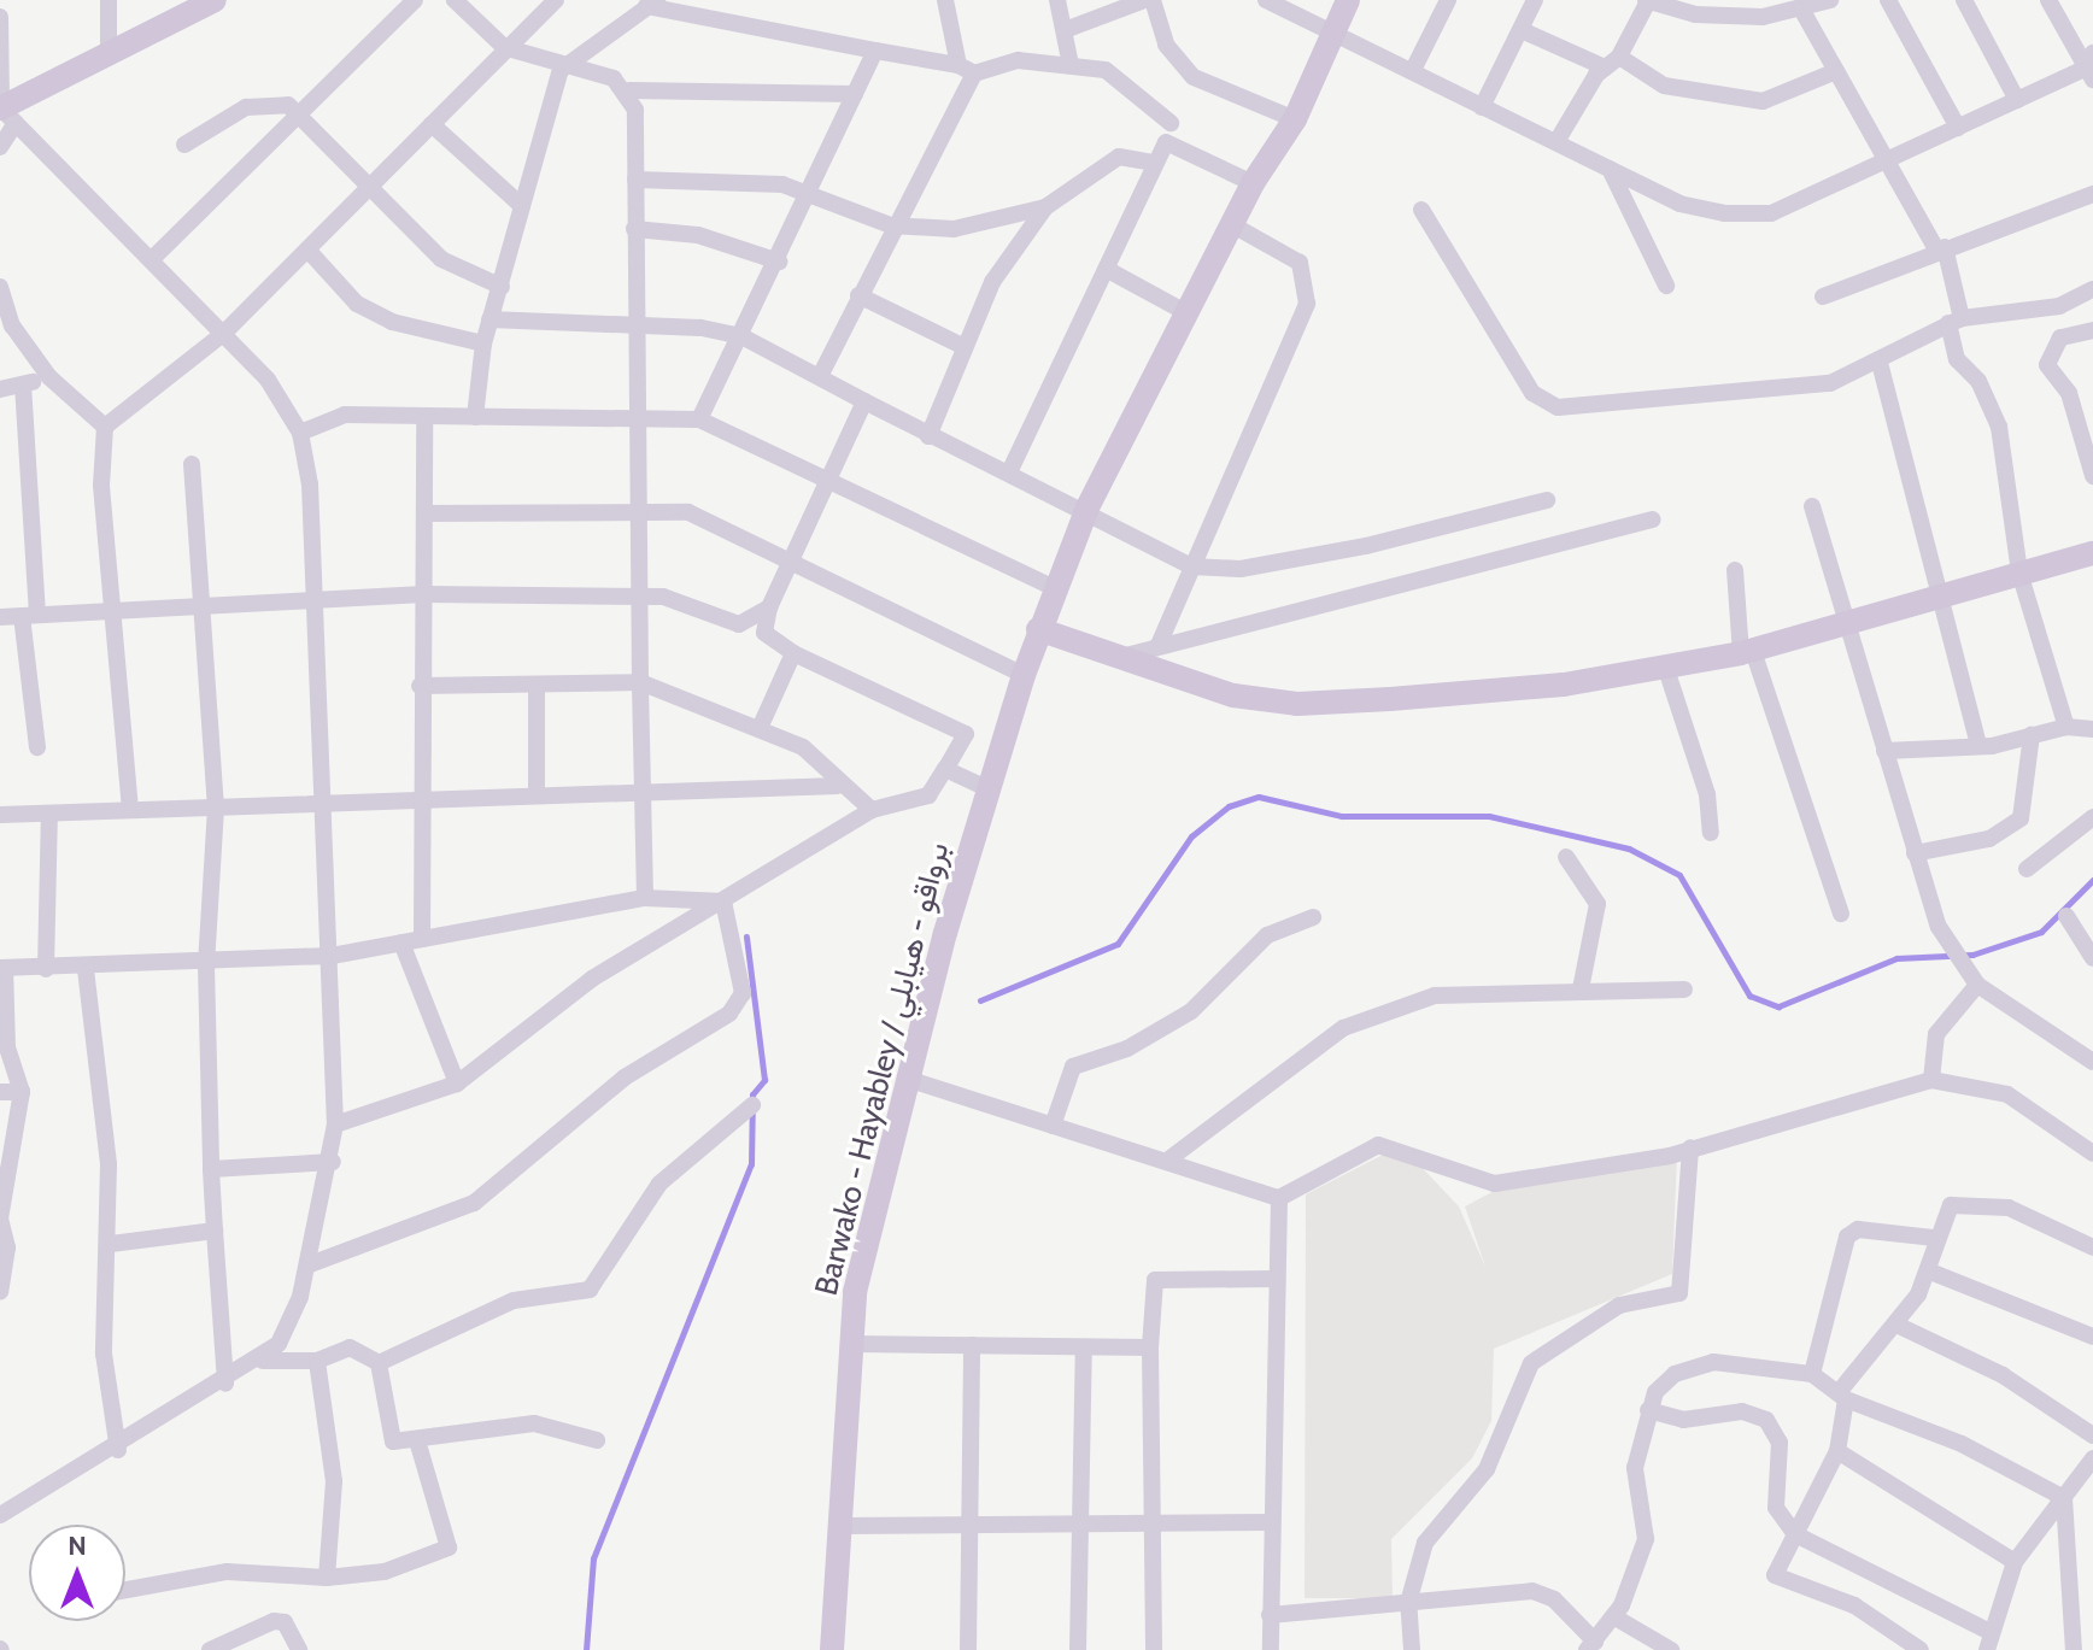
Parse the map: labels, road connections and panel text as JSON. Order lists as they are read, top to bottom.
{
  "streets": {
    "main road": ["Barwako - Hayabley / برواقو - هيابلي"]
  },
  "north": "top"
}
